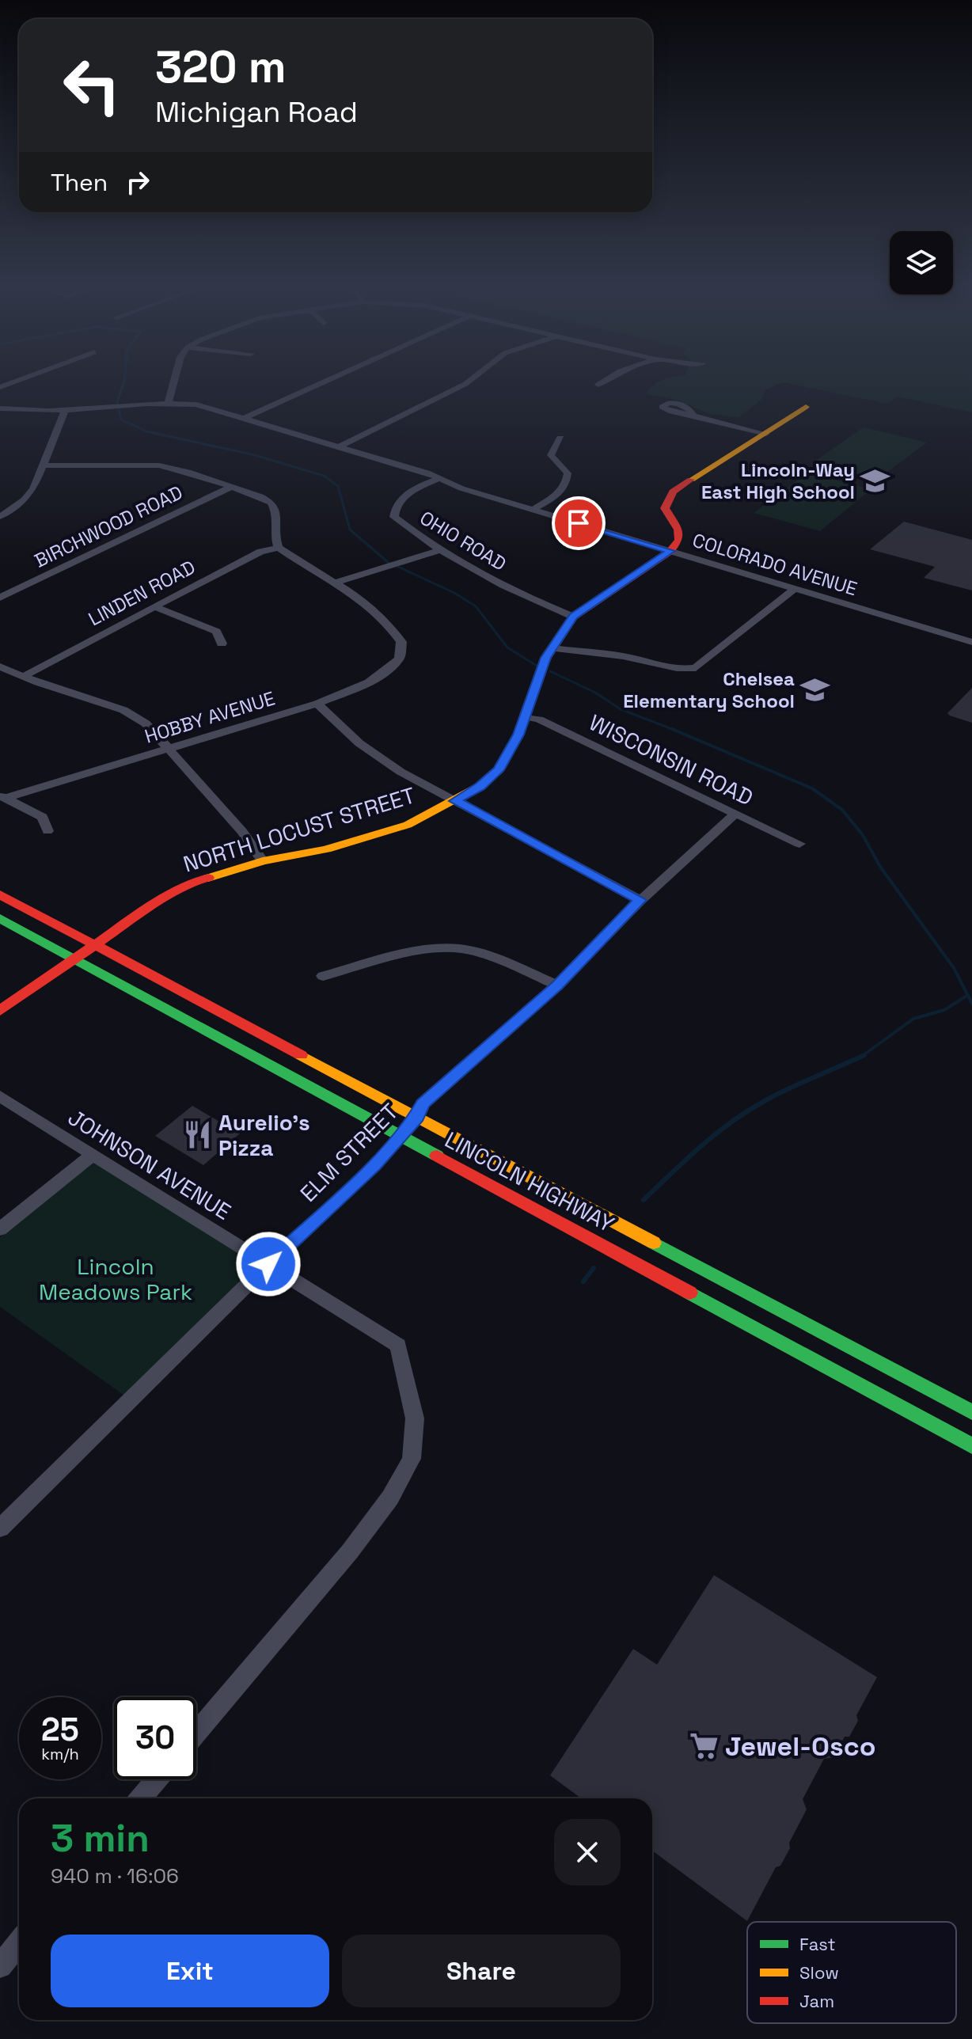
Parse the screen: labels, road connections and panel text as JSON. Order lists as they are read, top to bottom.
{
  "streets": {
    "main road": ["NORTH LOCUST STREET", "LINCOLN HIGHWAY"],
    "street": [
      "BIRCHWOOD ROAD",
      "OHIO ROAD",
      "COLORADO AVENUE",
      "LINDEN ROAD",
      "HOBBY AVENUE",
      "WISCONSIN ROAD",
      "ELM STREET",
      "JOHNSON AVENUE"
    ]
  },
  "crossings": [
    ["OHIO ROAD", "COLORADO AVENUE"],
    ["OHIO ROAD", "NORTH LOCUST STREET"],
    ["COLORADO AVENUE", "NORTH LOCUST STREET"],
    ["WISCONSIN ROAD", "NORTH LOCUST STREET"],
    ["WISCONSIN ROAD", "ELM STREET"],
    ["NORTH LOCUST STREET", "LINCOLN HIGHWAY"],
    ["ELM STREET", "JOHNSON AVENUE"],
    ["ELM STREET", "LINCOLN HIGHWAY"]
  ],
  "parks": ["Lincoln Meadows Park"],
  "places": {
    "school or university": ["Lincoln-Way East High School", "Chelsea Elementary School"],
    "restaurant": ["Aurelio's Pizza"],
    "supermarket": ["Jewel-Osco"]
  },
  "legend": ["Fast", "Slow", "Jam"],
  "page": {
    "turn": ["320 m", "Michigan Road"],
    "then": "Then",
    "speed": "25 km/h",
    "limit": "30",
    "heading": ["3 min", "940 m · 16:06"],
    "buttons": ["Exit", "Share"]
  }
}
